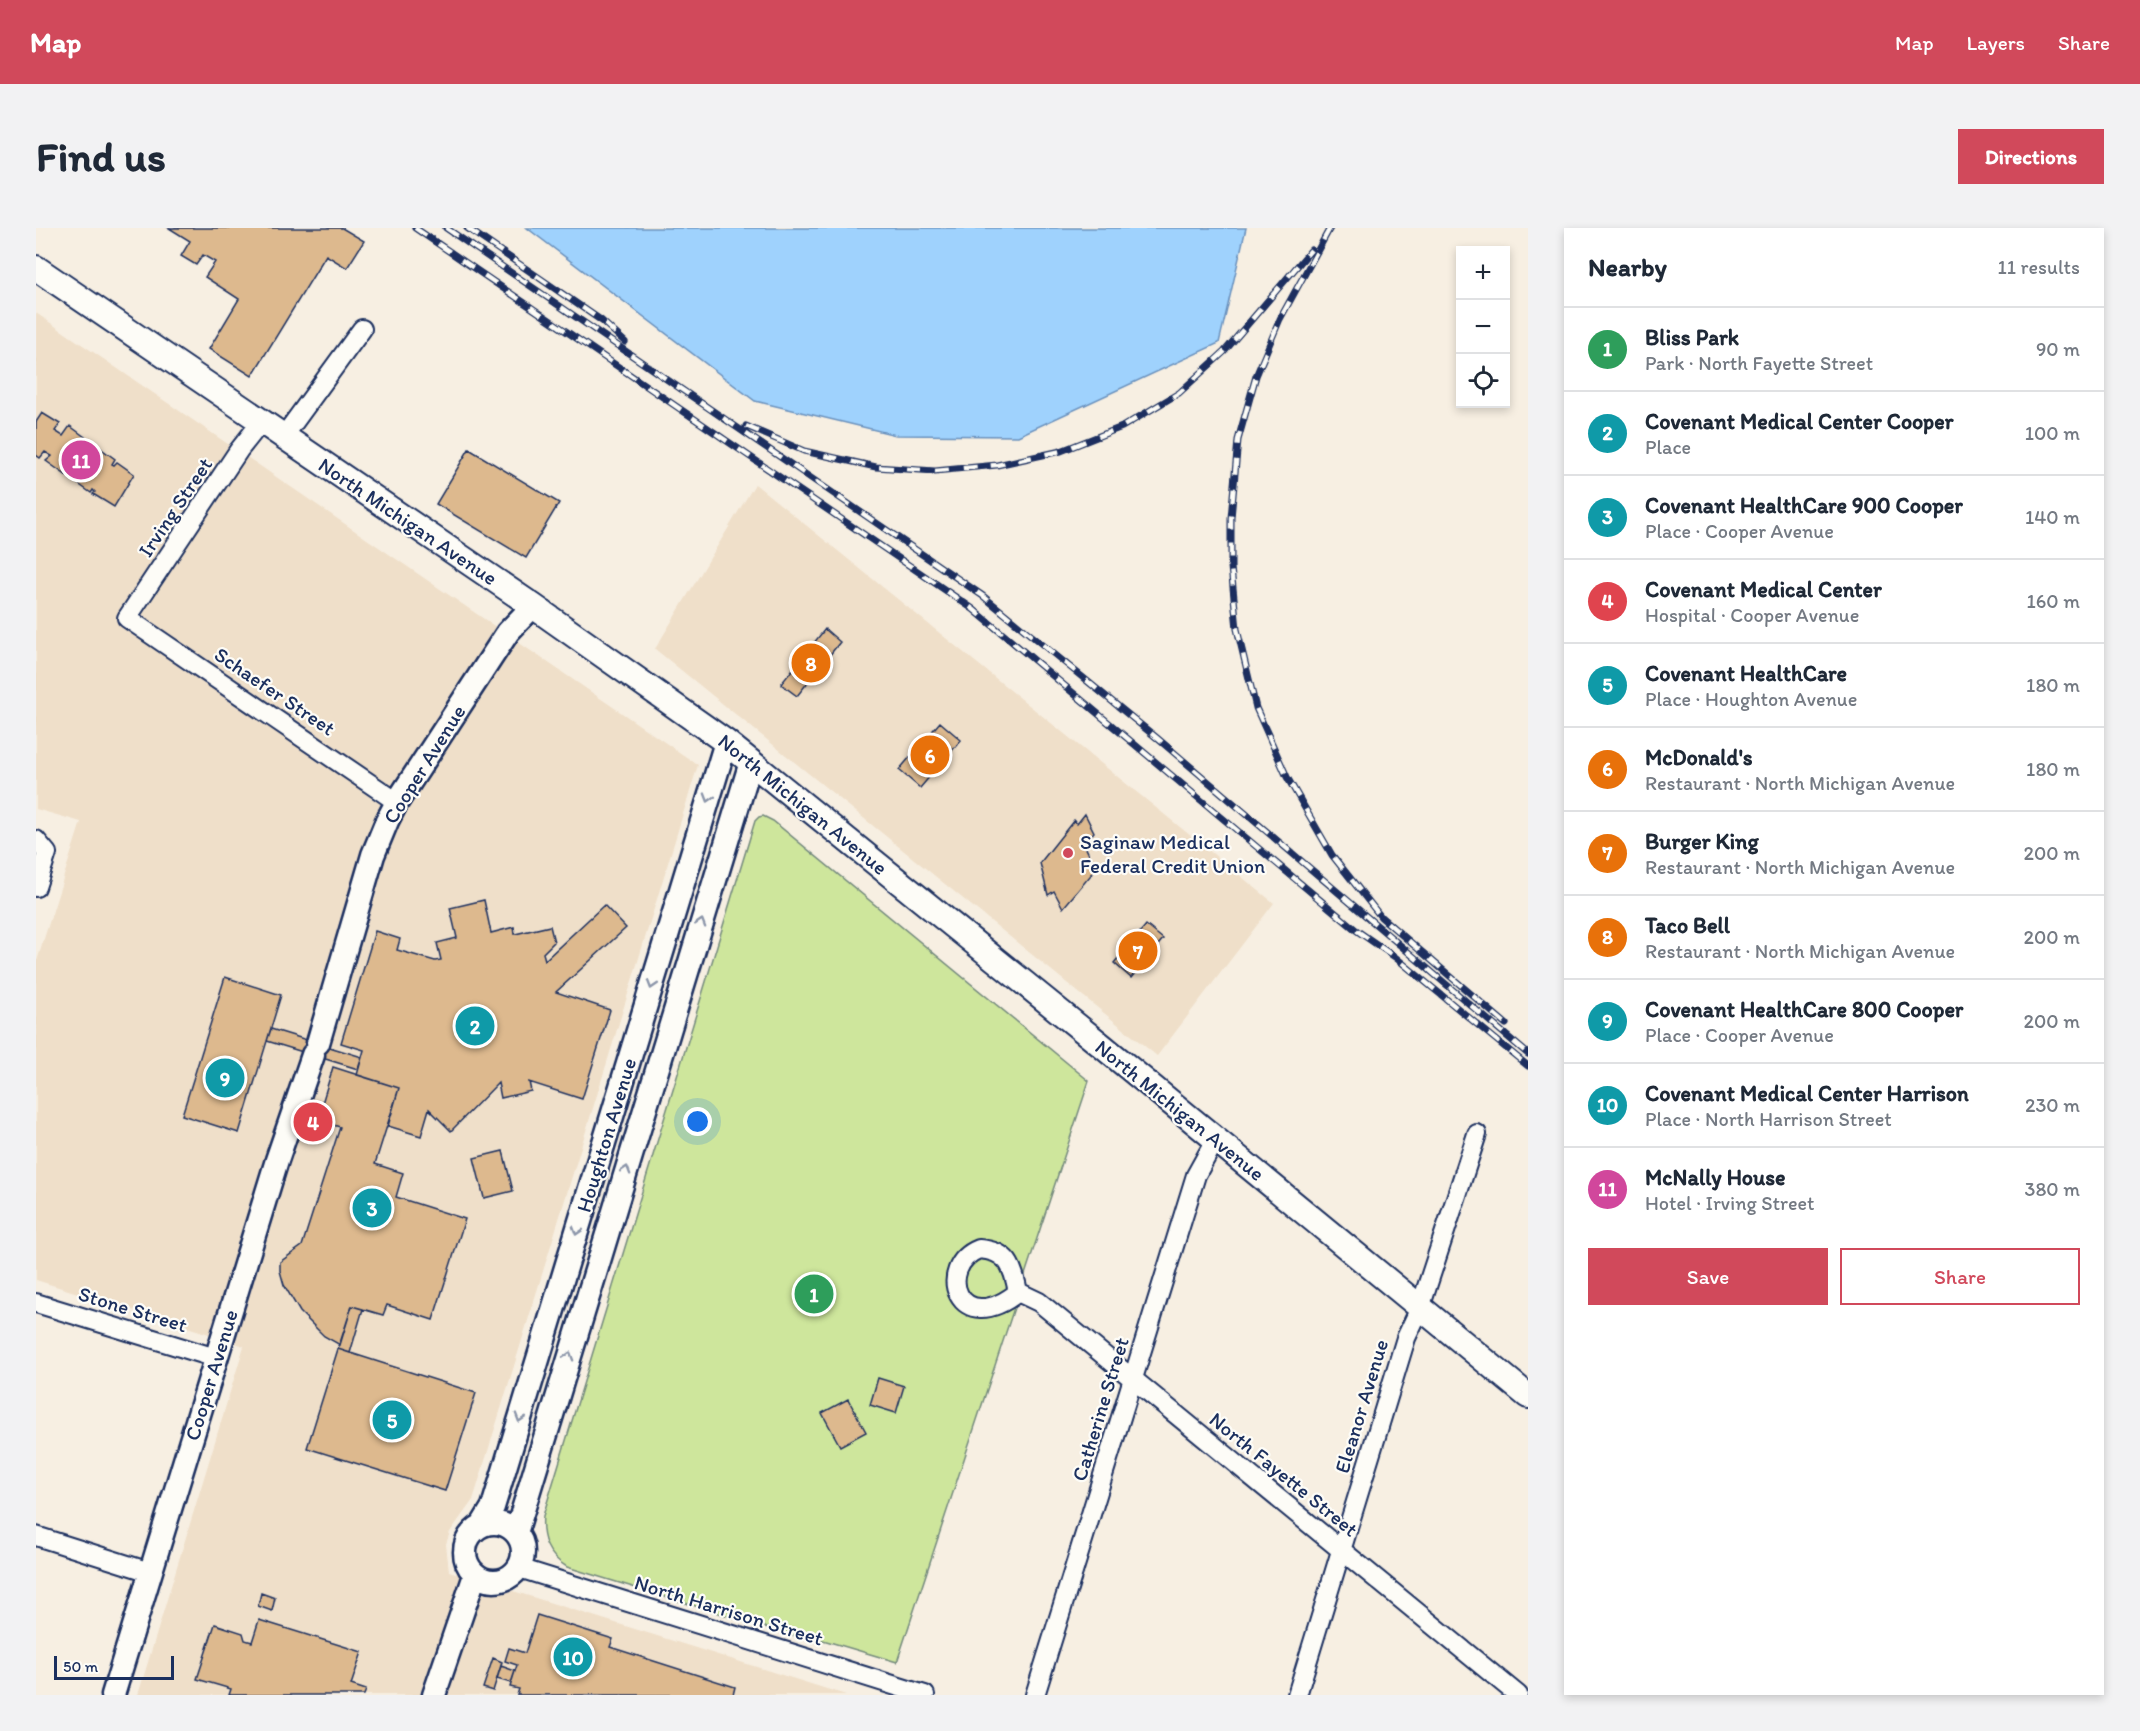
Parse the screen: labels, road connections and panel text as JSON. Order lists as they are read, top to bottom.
{
  "streets": {
    "main road": ["North Michigan Avenue"],
    "street": [
      "Irving Street",
      "Schaefer Street",
      "Cooper Avenue",
      "Houghton Avenue",
      "Stone Street",
      "Eleanor Avenue",
      "Catherine Street",
      "North Fayette Street",
      "North Harrison Street"
    ]
  },
  "crossings": [
    ["Irving Street", "North Michigan Avenue"],
    ["Irving Street", "Schaefer Street"],
    ["North Michigan Avenue", "Cooper Avenue"],
    ["North Michigan Avenue", "Houghton Avenue"],
    ["North Michigan Avenue", "Eleanor Avenue"],
    ["North Michigan Avenue", "Catherine Street"],
    ["Schaefer Street", "Cooper Avenue"],
    ["Cooper Avenue", "Stone Street"],
    ["Houghton Avenue", "North Harrison Street"],
    ["Eleanor Avenue", "North Fayette Street"],
    ["Catherine Street", "North Fayette Street"]
  ],
  "places": ["Saginaw Medical Federal Credit Union"],
  "scale_bar": "50 m",
  "page": {
    "header": "Map",
    "nav": ["Map", "Layers", "Share"],
    "buttons": [
      "Directions",
      ["Save", "Share"]
    ],
    "title": "Find us",
    "heading": ["Nearby", "11 results"],
    "map_buttons": ["+", "−"],
    "list": [
      {
        "mark": "1",
        "name": "Bliss Park",
        "note": "Park · North Fayette Street",
        "value": "90 m"
      },
      {
        "mark": "2",
        "name": "Covenant Medical Center Cooper",
        "note": "Place",
        "value": "100 m"
      },
      {
        "mark": "3",
        "name": "Covenant HealthCare 900 Cooper",
        "note": "Place · Cooper Avenue",
        "value": "140 m"
      },
      {
        "mark": "4",
        "name": "Covenant Medical Center",
        "note": "Hospital · Cooper Avenue",
        "value": "160 m"
      },
      {
        "mark": "5",
        "name": "Covenant HealthCare",
        "note": "Place · Houghton Avenue",
        "value": "180 m"
      },
      {
        "mark": "6",
        "name": "McDonald's",
        "note": "Restaurant · North Michigan Avenue",
        "value": "180 m"
      },
      {
        "mark": "7",
        "name": "Burger King",
        "note": "Restaurant · North Michigan Avenue",
        "value": "200 m"
      },
      {
        "mark": "8",
        "name": "Taco Bell",
        "note": "Restaurant · North Michigan Avenue",
        "value": "200 m"
      },
      {
        "mark": "9",
        "name": "Covenant HealthCare 800 Cooper",
        "note": "Place · Cooper Avenue",
        "value": "200 m"
      },
      {
        "mark": "10",
        "name": "Covenant Medical Center Harrison",
        "note": "Place · North Harrison Street",
        "value": "230 m"
      },
      {
        "mark": "11",
        "name": "McNally House",
        "note": "Hotel · Irving Street",
        "value": "380 m"
      }
    ],
    "pins": [
      "11",
      "8",
      "6",
      "7",
      "2",
      "9",
      "4",
      "3",
      "1",
      "5",
      "10"
    ],
    "scale": "50 m"
  }
}
